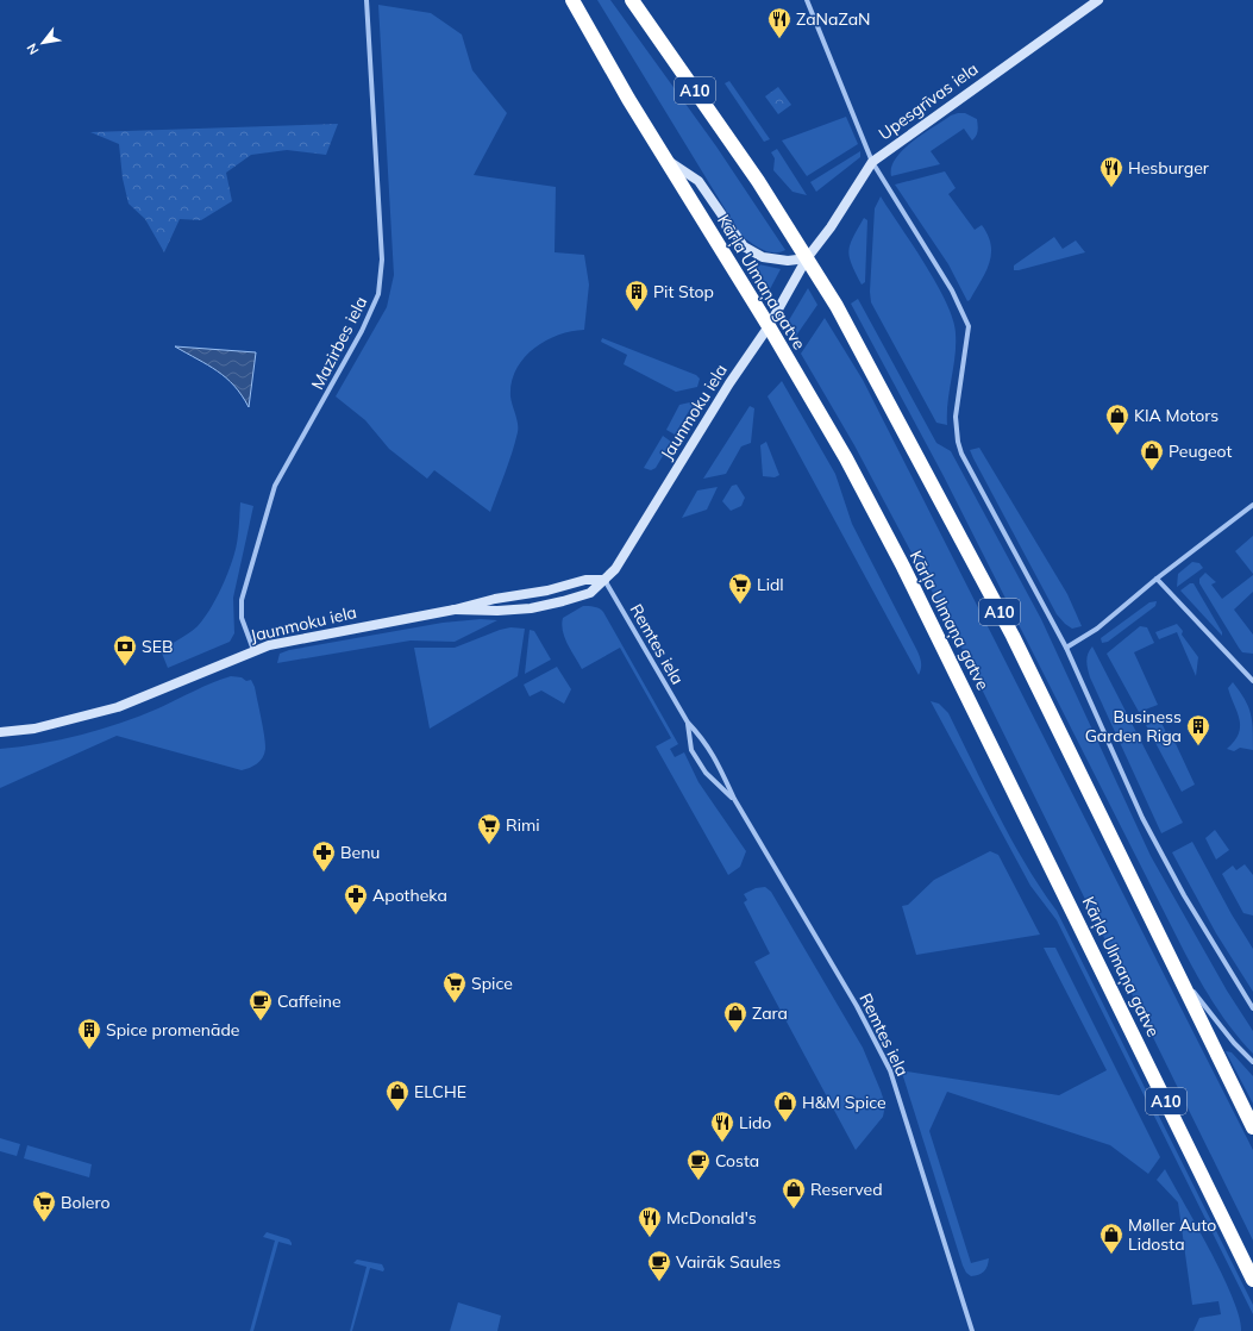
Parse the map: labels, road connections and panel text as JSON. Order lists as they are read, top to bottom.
{
  "streets": {
    "highway": ["A10", "Kārļa Ulmaņa gatve"],
    "street": [
      "Upesgrīvas iela",
      "Mazirbes iela",
      "Jaunmoku iela",
      "Remtes iela"
    ]
  },
  "crossings": [
    ["A10", "Upesgrīvas iela"],
    ["A10", "Jaunmoku iela"],
    ["Upesgrīvas iela", "Jaunmoku iela"],
    ["Kārļa Ulmaņa gatve", "Jaunmoku iela"],
    ["Mazirbes iela", "Jaunmoku iela"],
    ["Jaunmoku iela", "Remtes iela"]
  ],
  "places": {
    "restaurant": [
      "ZaNaZaN",
      "Hesburger",
      "Lido",
      "McDonald's"
    ],
    "building": ["Pit Stop", "Business Garden Riga", "Spice promenāde"],
    "shop": [
      "KIA Motors",
      "Peugeot",
      "Zara",
      "ELCHE",
      "H&M Spice",
      "Reserved",
      "Møller Auto Lidosta"
    ],
    "supermarket": [
      "Lidl",
      "Rimi",
      "Spice",
      "Bolero"
    ],
    "bank": ["SEB"],
    "pharmacy": ["Benu", "Apotheka"],
    "cafe": ["Caffeine", "Costa", "Vairāk Saules"]
  },
  "north": "bottom left"
}
